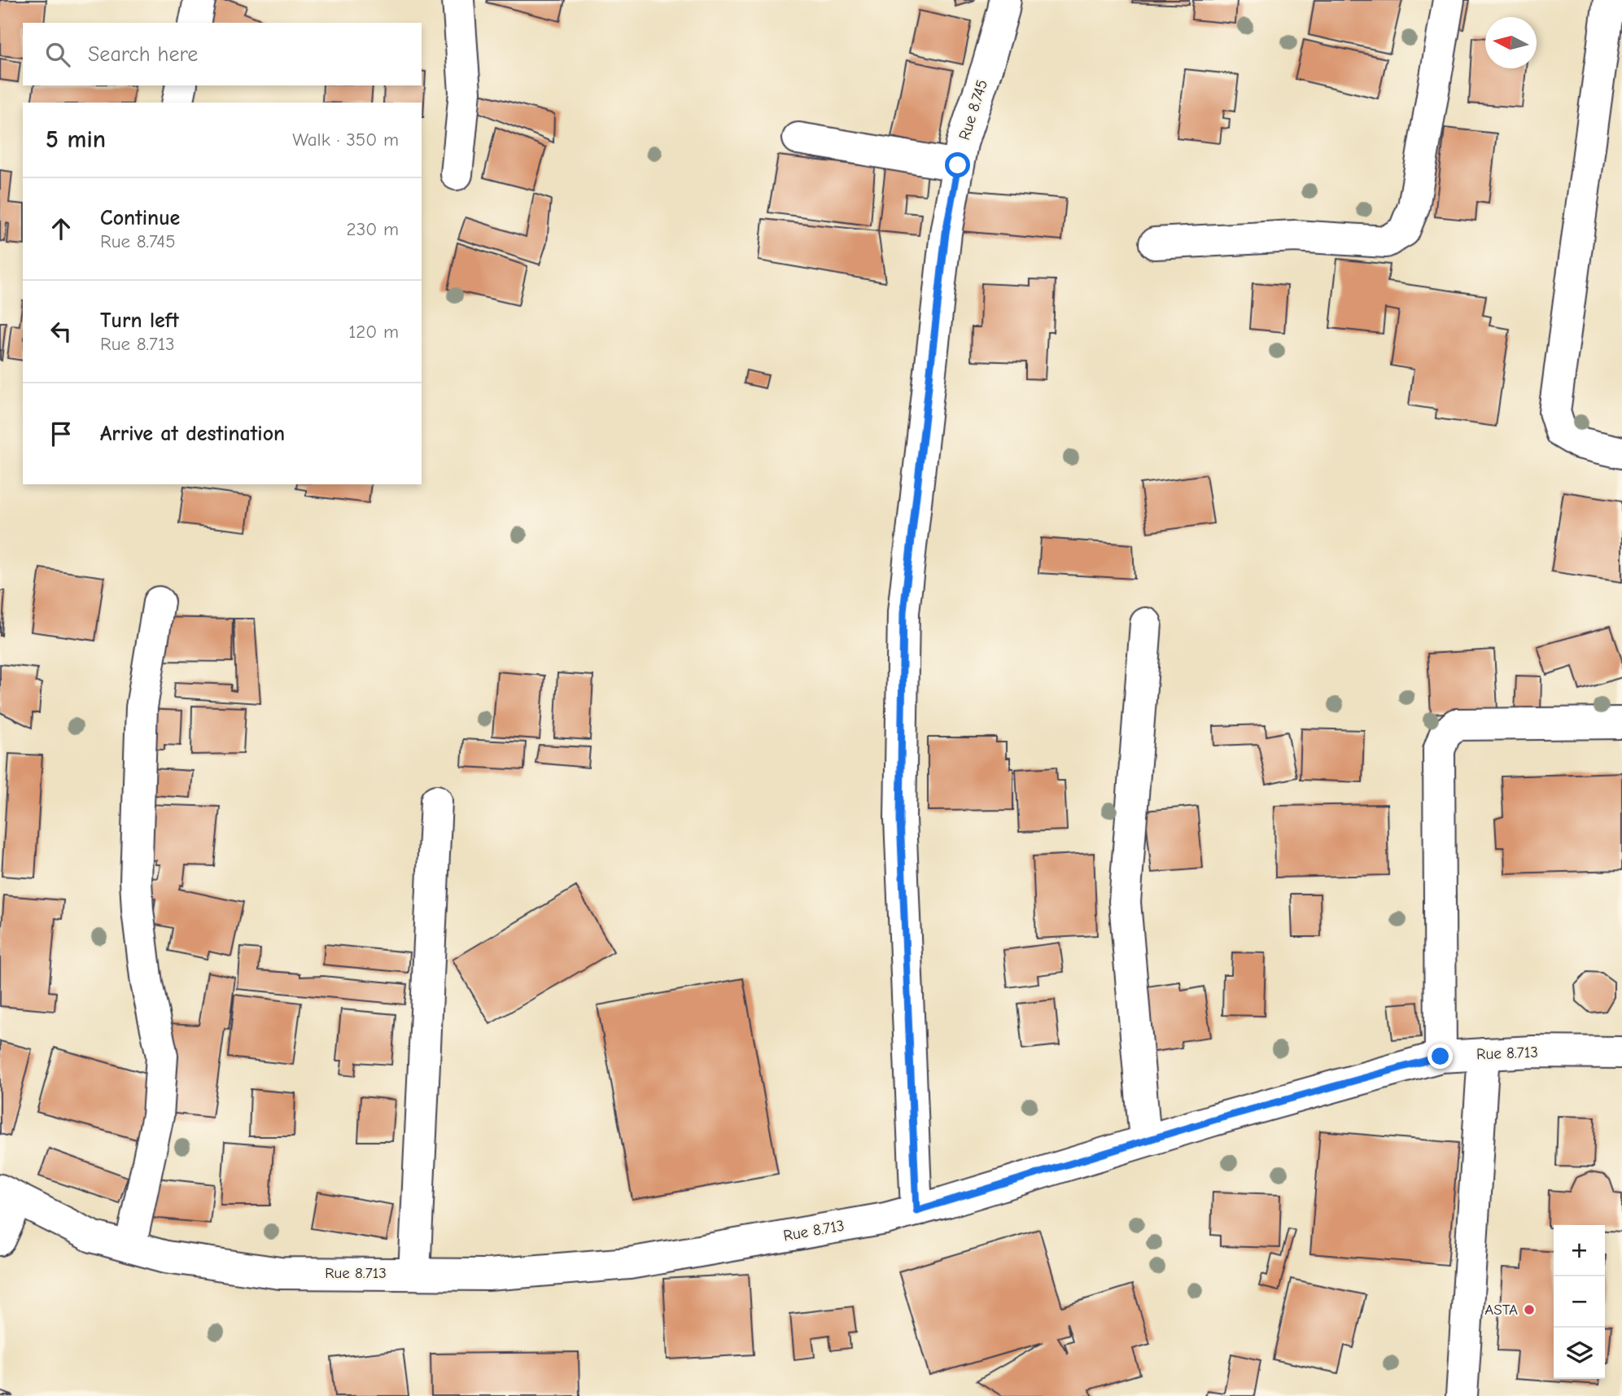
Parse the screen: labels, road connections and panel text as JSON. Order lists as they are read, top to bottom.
{
  "streets": {
    "street": ["Rue 8.745", "Rue 8.713"]
  },
  "crossings": [
    ["Rue 8.745", "Rue 8.713"]
  ],
  "places": ["ASTA"],
  "north": "left",
  "page": {
    "search": "Search here",
    "heading": ["5 min", "Walk · 350 m"],
    "list": [
      ["Continue", "Rue 8.745", "230 m"],
      ["Turn left", "Rue 8.713", "120 m"],
      "Arrive at destination"
    ],
    "map_buttons": ["+", "−"]
  }
}
